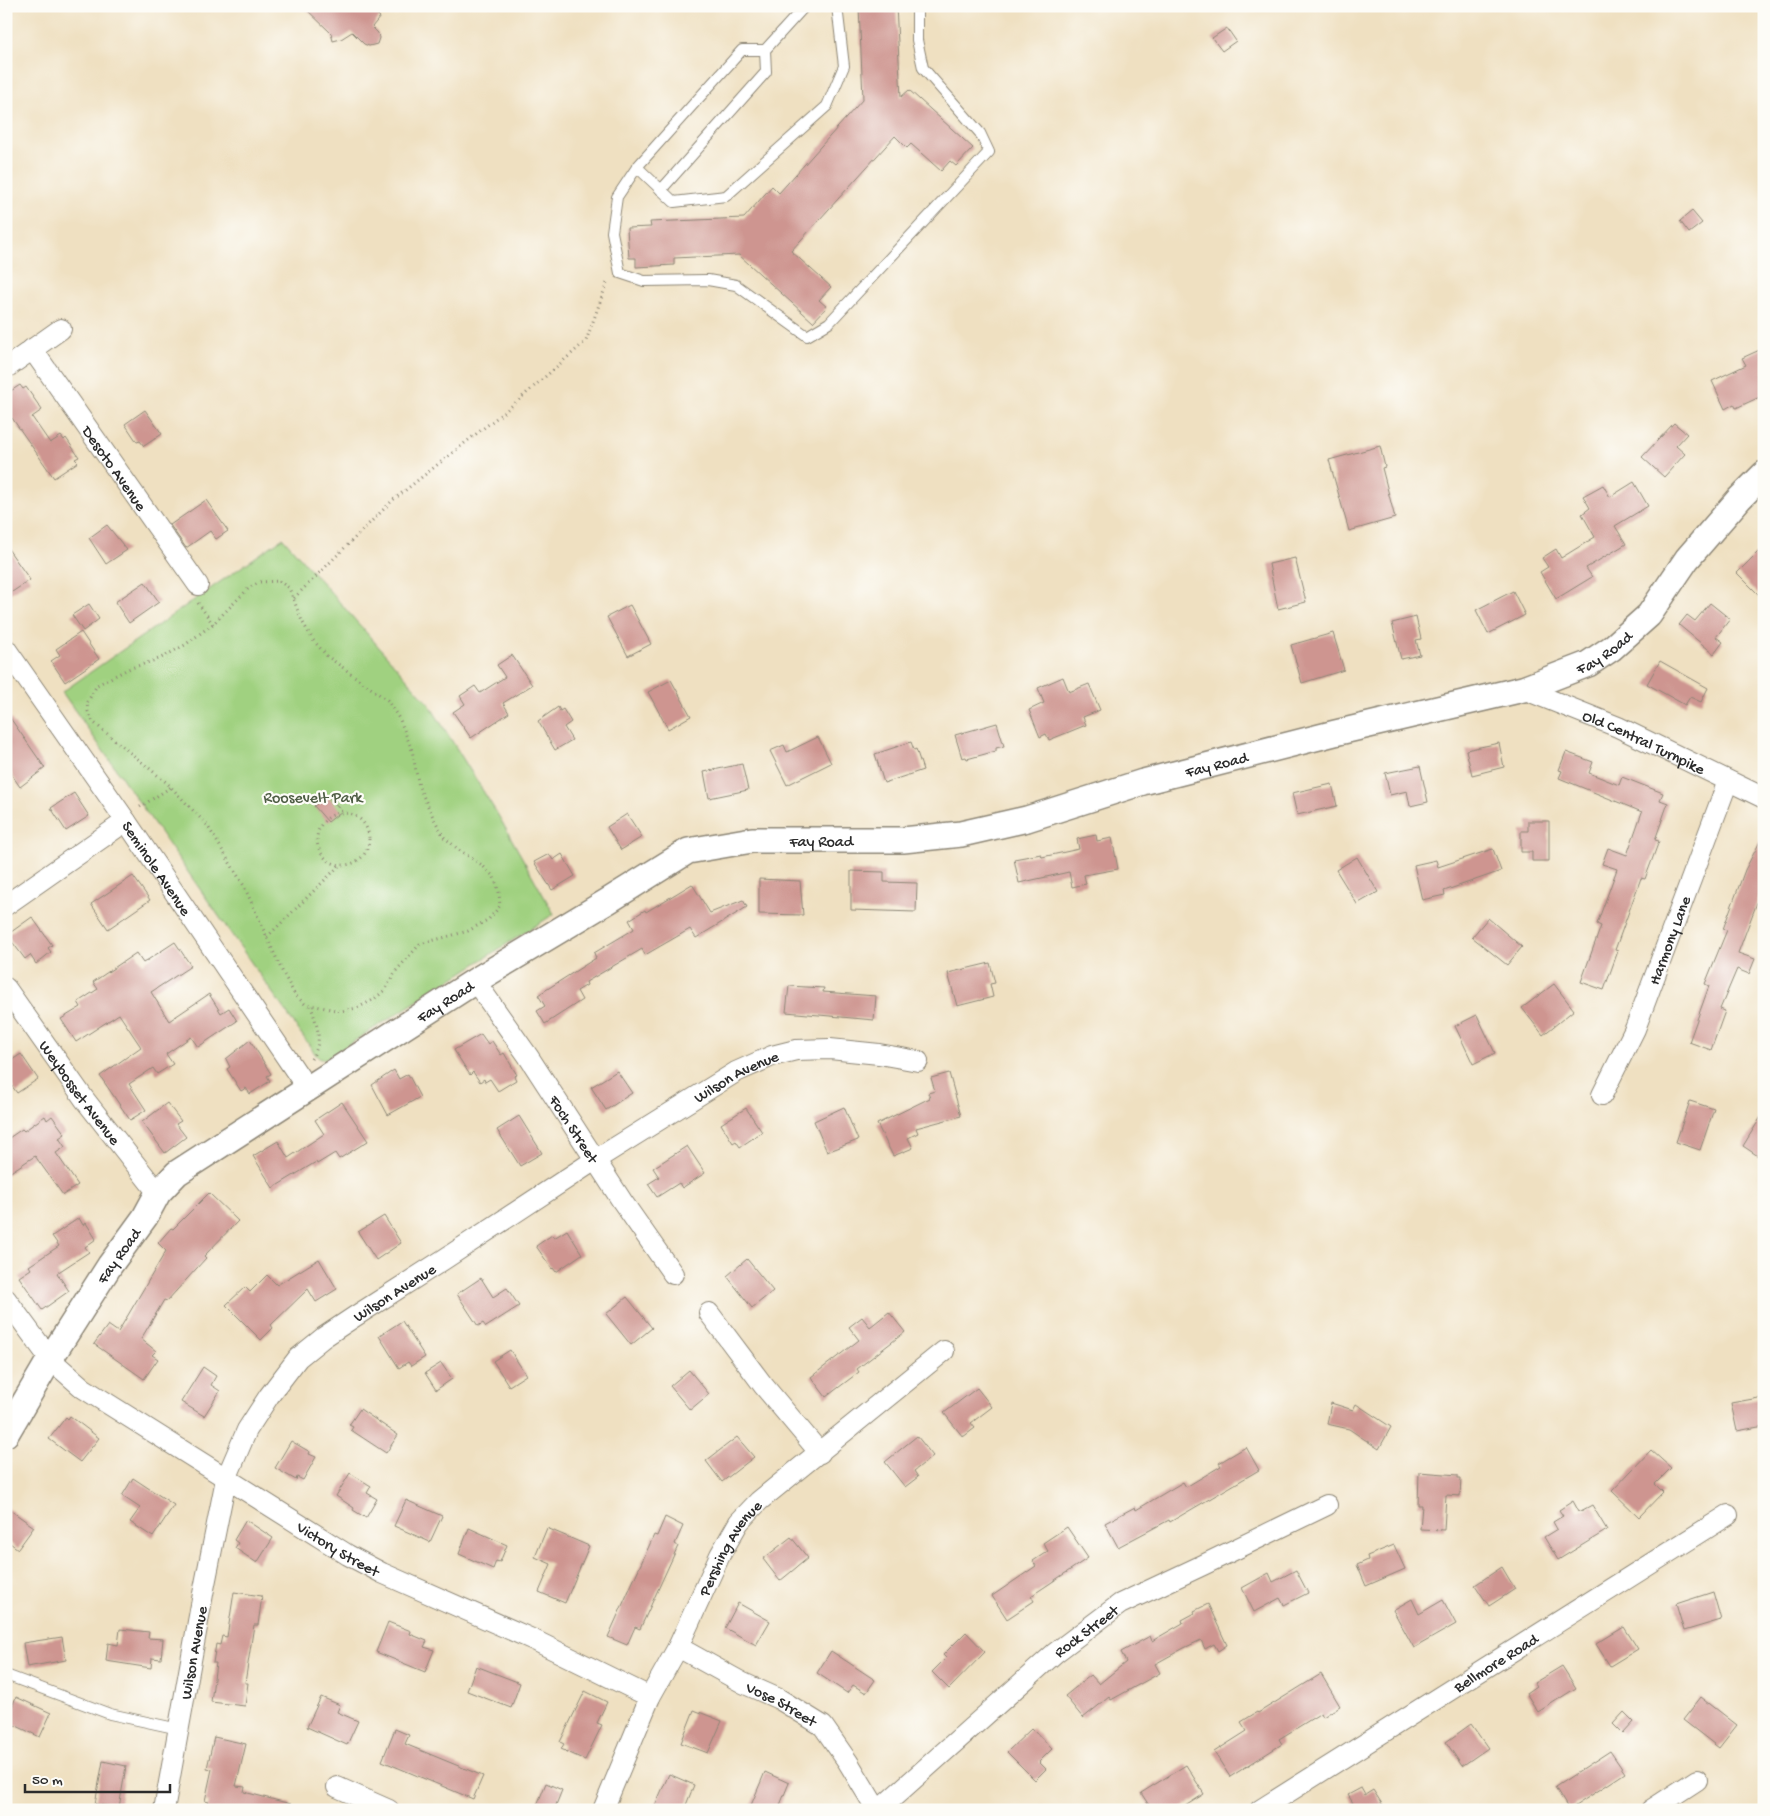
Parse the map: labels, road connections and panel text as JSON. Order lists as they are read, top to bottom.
{
  "streets": {
    "street": [
      "Desoto Avenue",
      "Fay Road",
      "Old Central Turnpike",
      "Seminole Avenue",
      "Harmony Lane",
      "Wilson Avenue",
      "Weybosset Avenue",
      "Foch Street",
      "Victory Street",
      "Pershing Avenue",
      "Rock Street",
      "Bellmore Road",
      "Vose Street"
    ]
  },
  "crossings": [
    ["Fay Road", "Old Central Turnpike"],
    ["Fay Road", "Seminole Avenue"],
    ["Fay Road", "Weybosset Avenue"],
    ["Fay Road", "Foch Street"],
    ["Fay Road", "Victory Street"],
    ["Old Central Turnpike", "Harmony Lane"],
    ["Wilson Avenue", "Foch Street"],
    ["Wilson Avenue", "Victory Street"],
    ["Victory Street", "Pershing Avenue"],
    ["Pershing Avenue", "Vose Street"],
    ["Rock Street", "Vose Street"]
  ],
  "parks": ["Roosevelt Park"],
  "scale_bar": "50 m"
}
